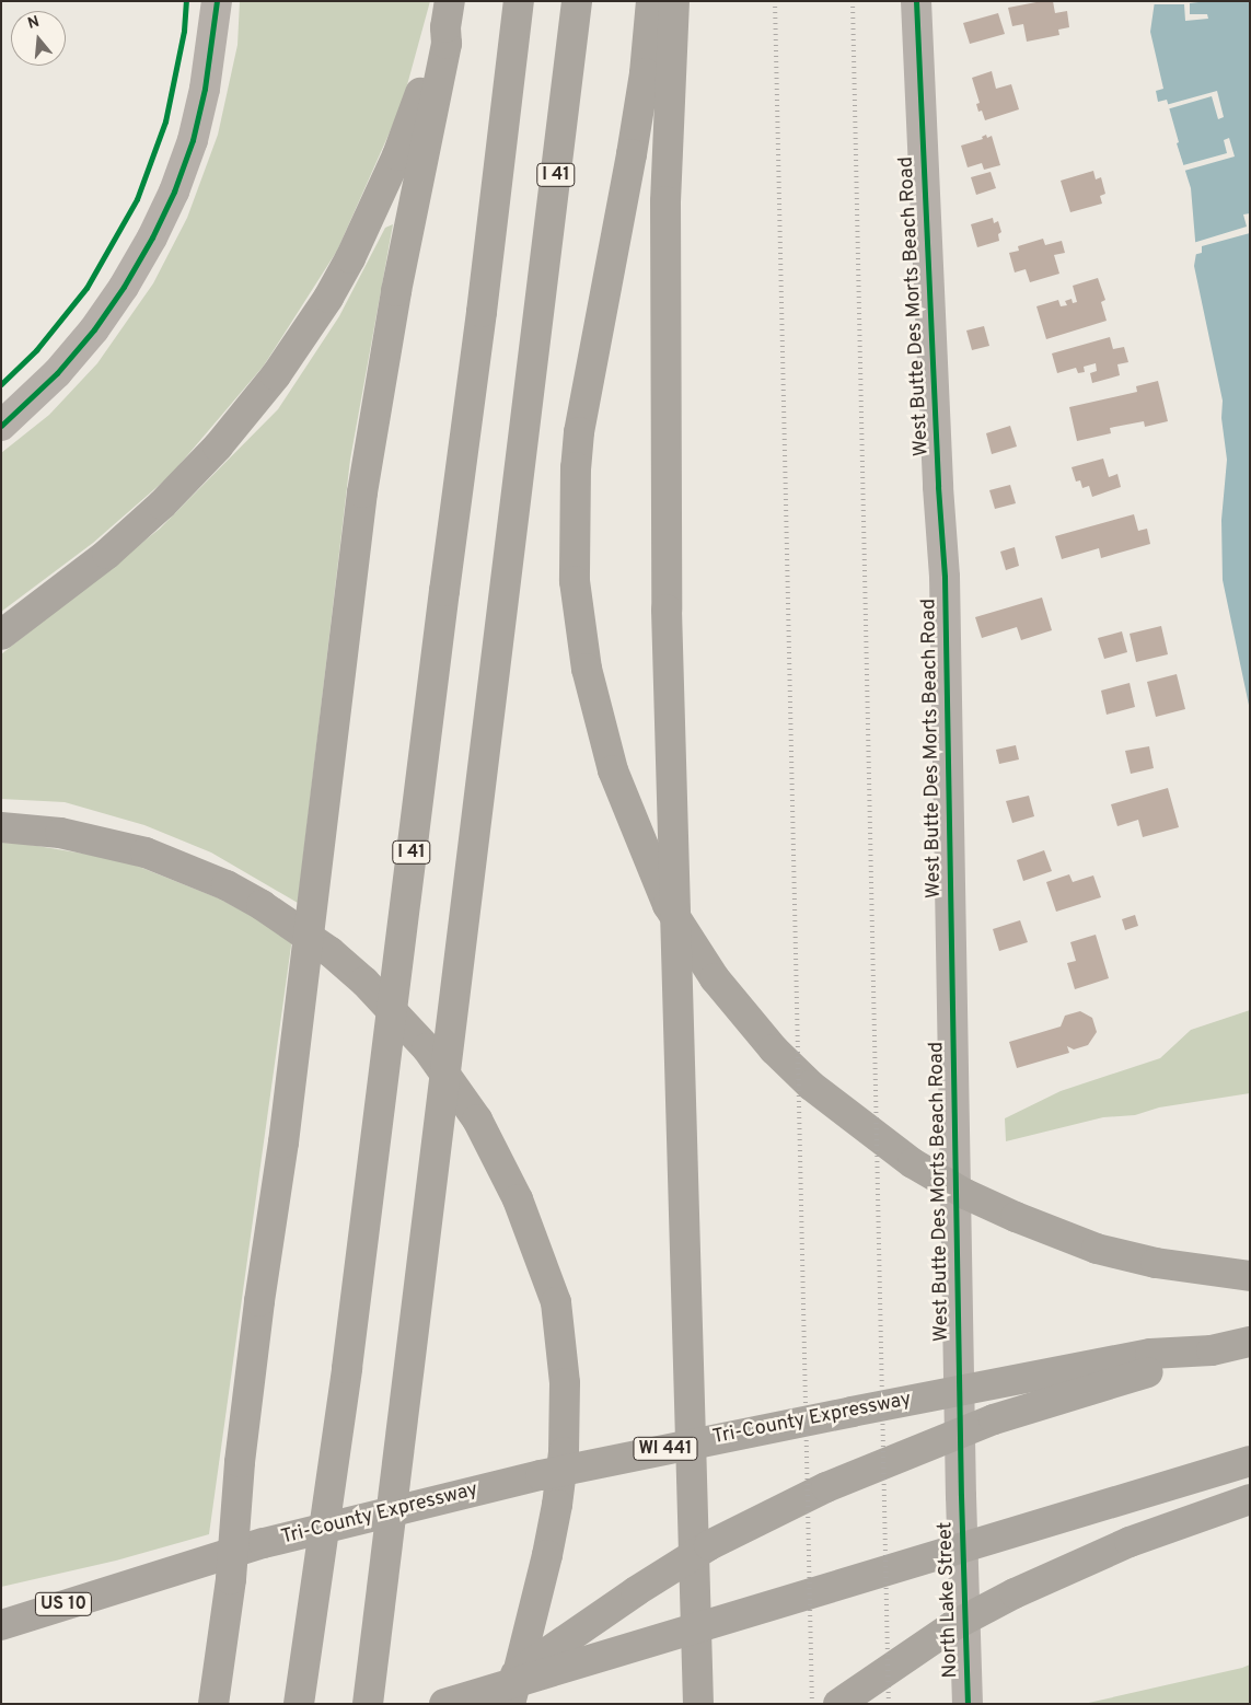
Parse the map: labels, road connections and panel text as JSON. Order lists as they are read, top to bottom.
{
  "streets": {
    "highway": [
      "I 41",
      "Tri-County Expressway",
      "WI 441",
      "US 10"
    ],
    "street": ["West Butte Des Morts Beach Road", "North Lake Street"]
  },
  "crossings": [
    ["West Butte Des Morts Beach Road", "North Lake Street"],
    ["Tri-County Expressway", "US 10"]
  ],
  "north": "top"
}
